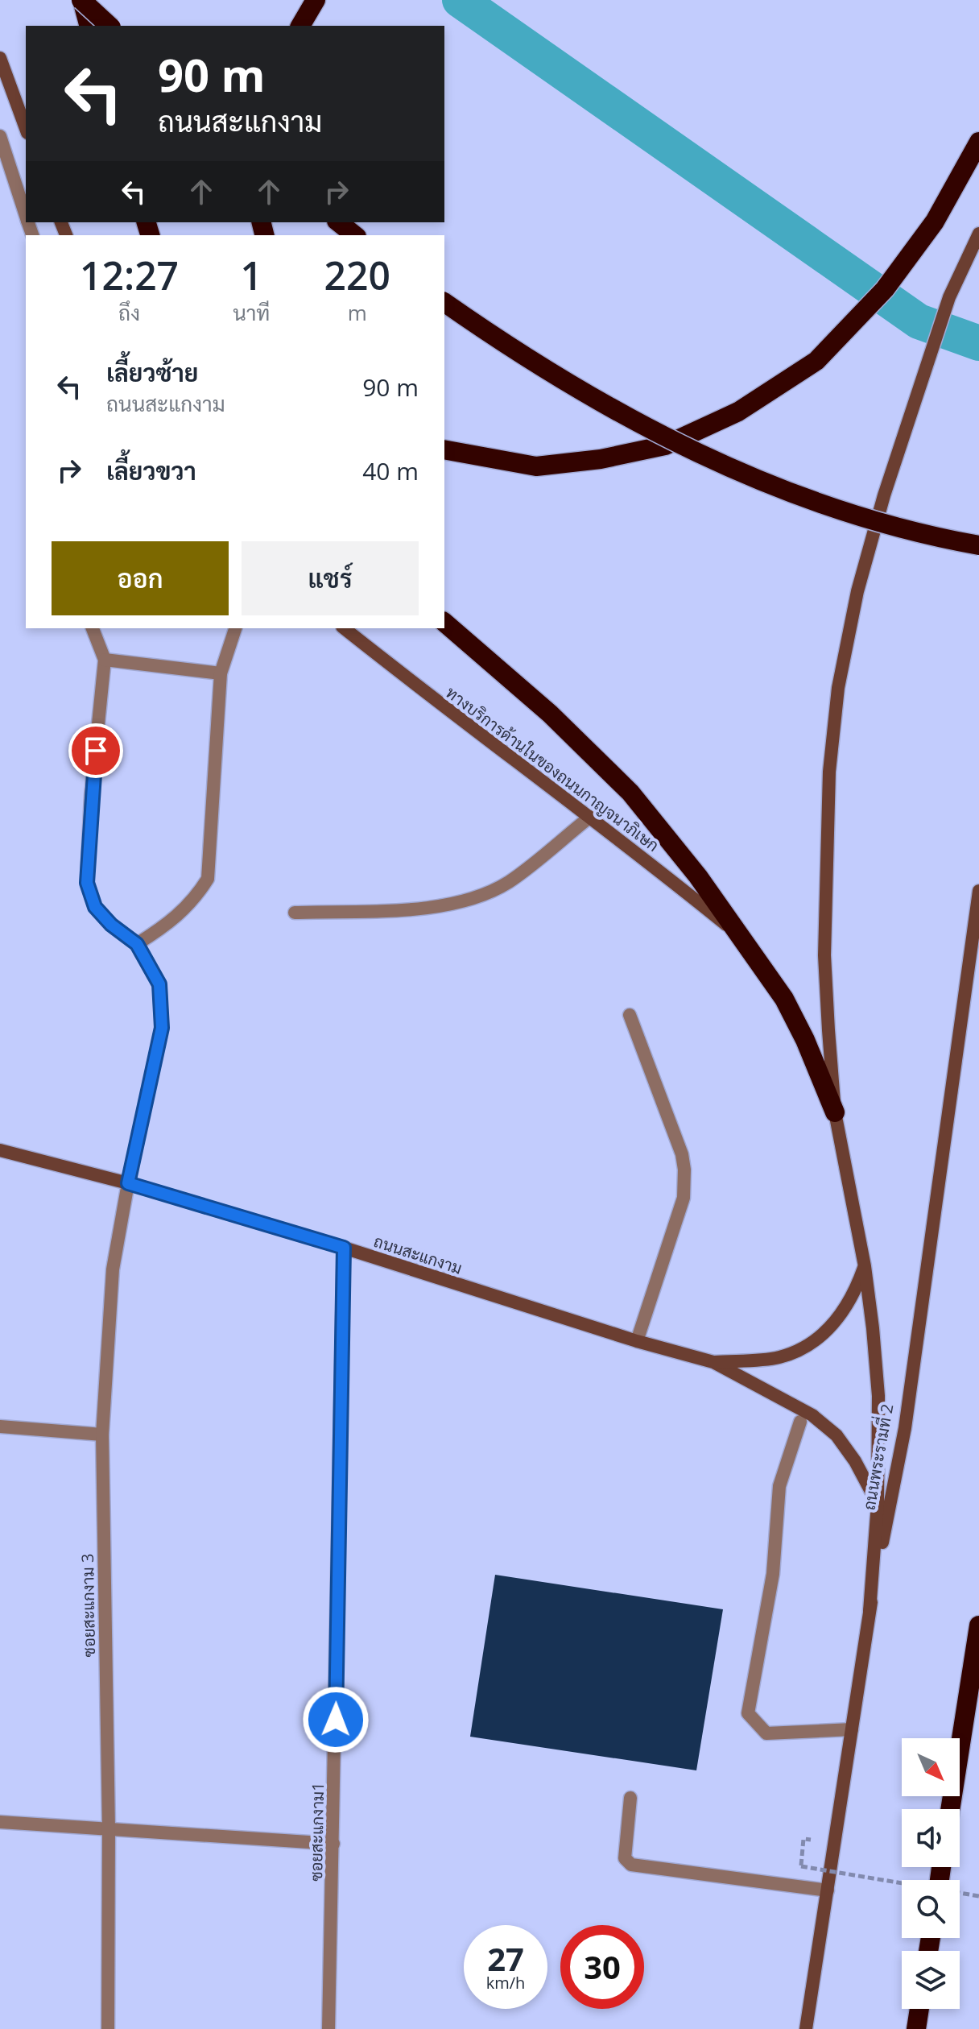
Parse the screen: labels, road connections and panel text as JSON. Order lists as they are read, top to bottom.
{
  "streets": {
    "main road": ["ทางบริการด้านในของถนนกาญจนาภิเษก", "ถนนสะแกงาม", "ถนนพระรามที่ 2"],
    "street": ["ซอยสะแกงาม 3", "ซอยสะแกงาม1"]
  },
  "crossings": [
    ["ถนนสะแกงาม", "ซอยสะแกงาม 3"],
    ["ถนนสะแกงาม", "ซอยสะแกงาม1"]
  ],
  "north": "bottom right",
  "page": {
    "turn": ["90 m", "ถนนสะแกงาม"],
    "eta": [
      "12:27",
      "ถึง",
      "1",
      "นาที",
      "220",
      "m"
    ],
    "list": [
      {
        "name": "เลี้ยวซ้าย",
        "note": "ถนนสะแกงาม",
        "value": "90 m"
      },
      {
        "name": "เลี้ยวขวา",
        "value": "40 m"
      }
    ],
    "buttons": ["ออก", "แชร์"],
    "speed": "27 km/h",
    "limit": "30"
  }
}
